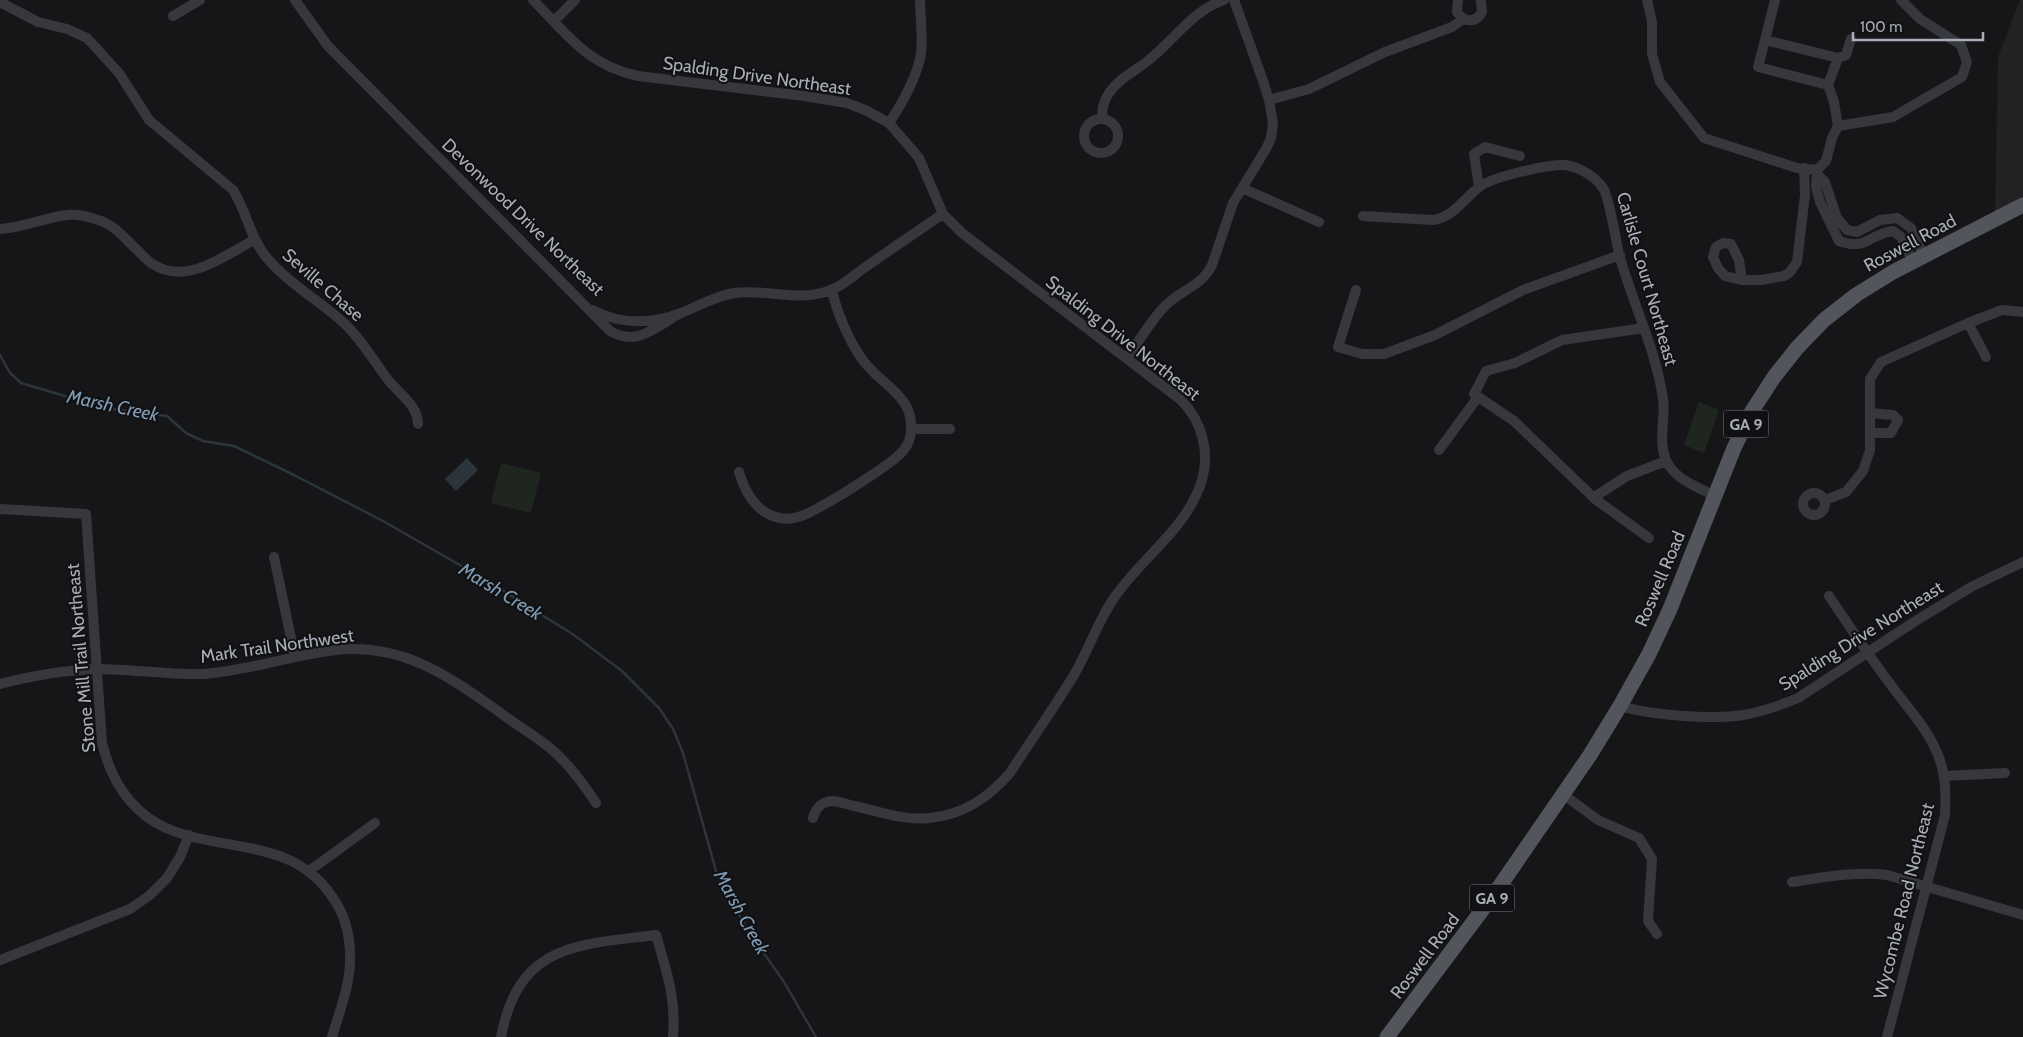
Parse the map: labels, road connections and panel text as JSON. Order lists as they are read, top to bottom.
{
  "streets": {
    "main road": ["Roswell Road", "GA 9"],
    "street": [
      "Spalding Drive Northeast",
      "Devonwood Drive Northeast",
      "Carlisle Court Northeast",
      "Seville Chase",
      "Mark Trail Northwest",
      "Stone Mill Trail Northeast",
      "Wycombe Road Northeast"
    ]
  },
  "crossings": [
    ["Spalding Drive Northeast", "Devonwood Drive Northeast"],
    ["Spalding Drive Northeast", "Roswell Road"],
    ["Spalding Drive Northeast", "Wycombe Road Northeast"],
    ["Mark Trail Northwest", "Stone Mill Trail Northeast"]
  ],
  "water": ["Marsh Creek"],
  "scale_bar": "100 m"
}
